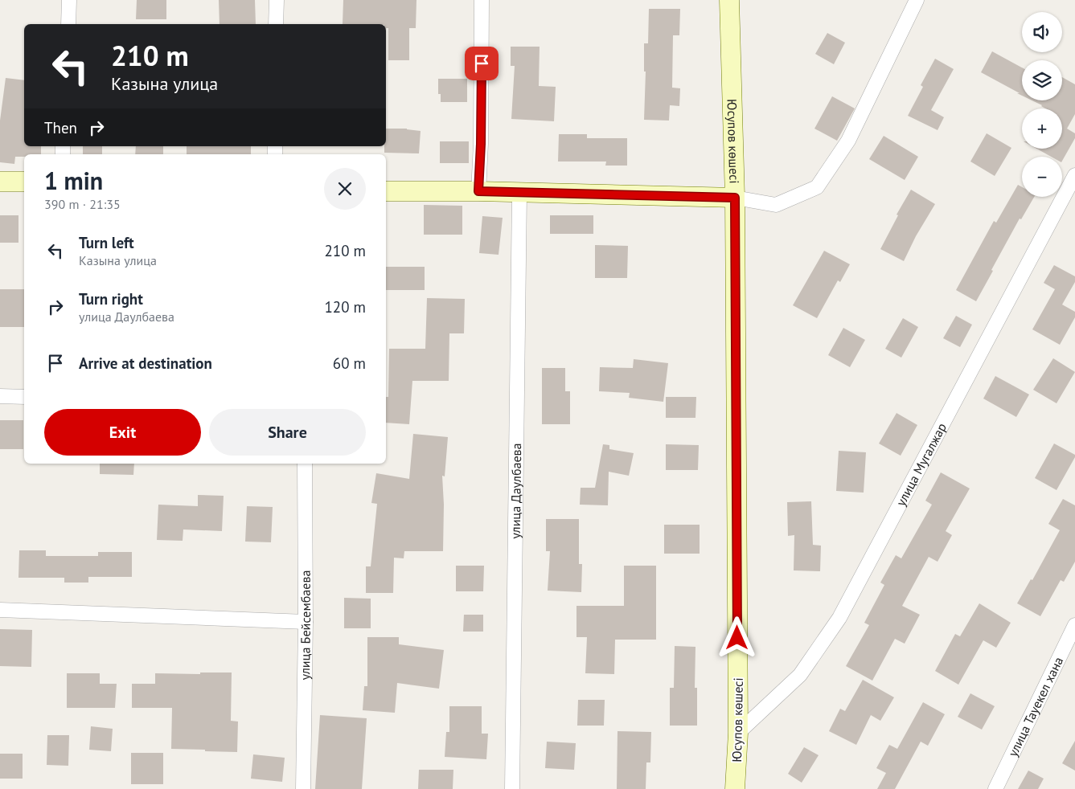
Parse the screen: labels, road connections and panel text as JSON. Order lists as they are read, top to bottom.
{
  "streets": {
    "street": [
      "Юсупов көшесі",
      "улица Мугалжар",
      "улица Даулбаева",
      "улица Бейсембаева",
      "улица Тауекел хана"
    ]
  },
  "crossings": [
    ["Юсупов көшесі", "улица Мугалжар"]
  ],
  "page": {
    "map_buttons": ["+", "−"],
    "turn": ["210 m", "Казына улица"],
    "then": "Then",
    "heading": ["1 min", "390 m · 21:35"],
    "list": [
      {
        "name": "Turn left",
        "note": "Казына улица",
        "value": "210 m"
      },
      {
        "name": "Turn right",
        "note": "улица Даулбаева",
        "value": "120 m"
      },
      {
        "name": "Arrive at destination",
        "value": "60 m"
      }
    ],
    "buttons": ["Exit", "Share"]
  }
}
